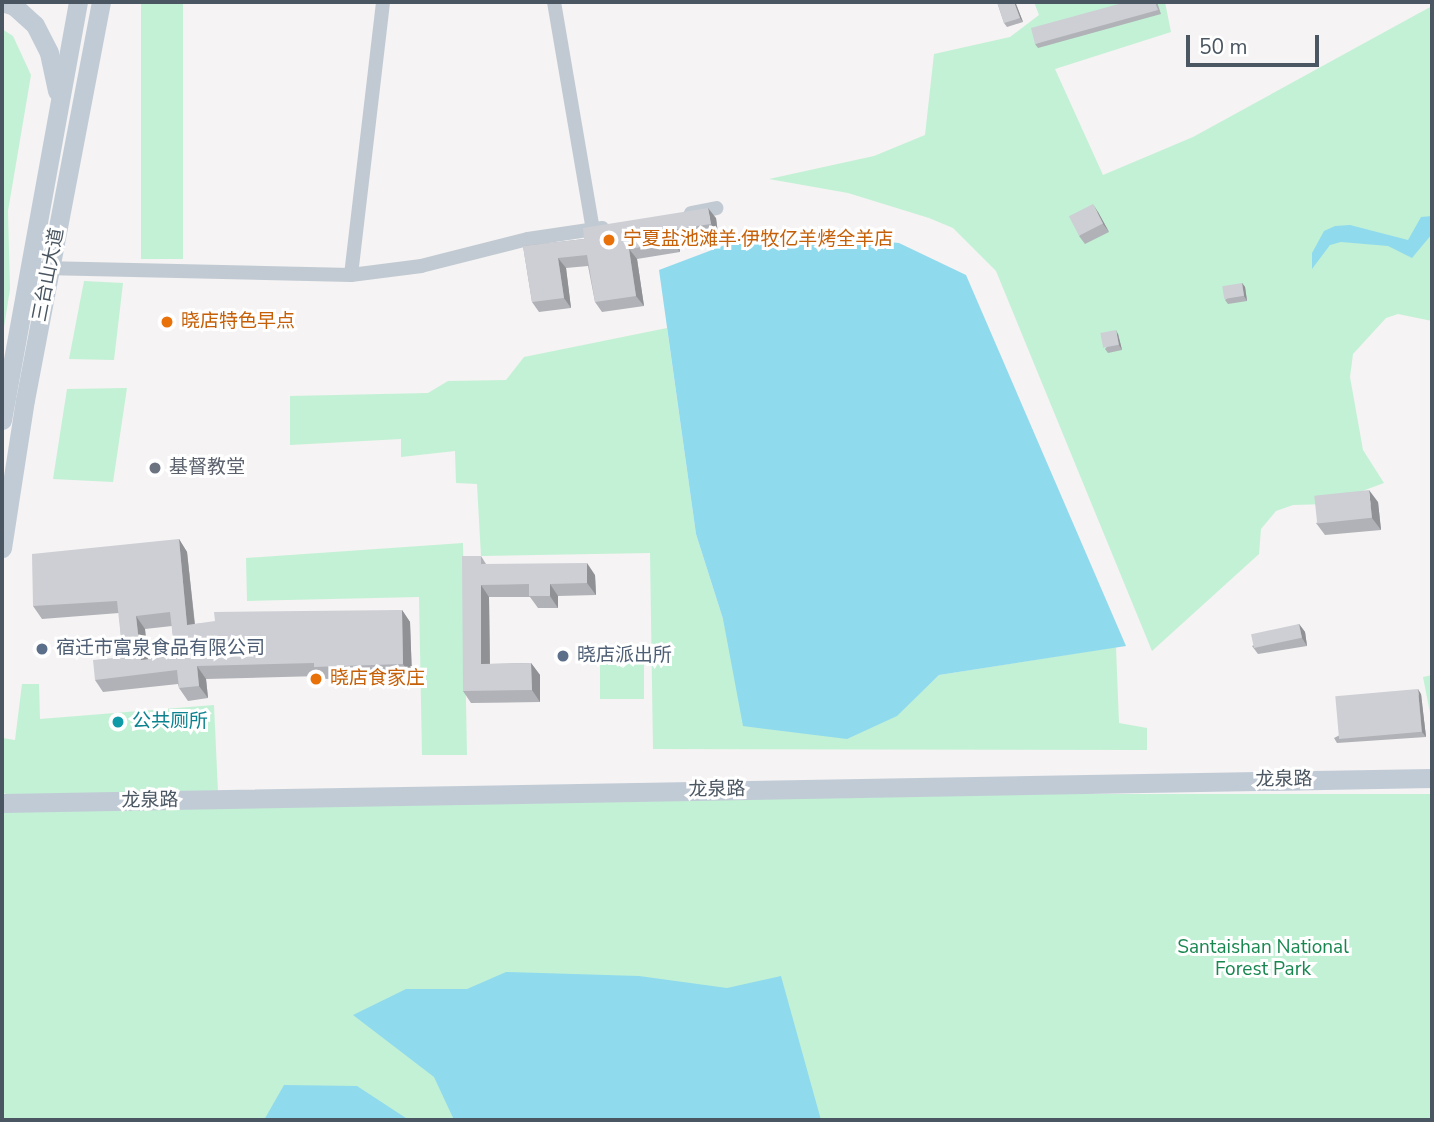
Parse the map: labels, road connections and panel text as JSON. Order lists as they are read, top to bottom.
{
  "streets": {
    "street": ["三台山大道", "龙泉路"]
  },
  "parks": ["Santaishan National Forest Park"],
  "places": [
    "宁夏盐池滩羊·伊牧亿羊烤全羊店",
    "晓店特色早点",
    "基督教堂",
    "宿迁市富泉食品有限公司",
    "晓店派出所",
    "晓店食家庄",
    "公共厕所"
  ],
  "scale_bar": "50 m"
}
